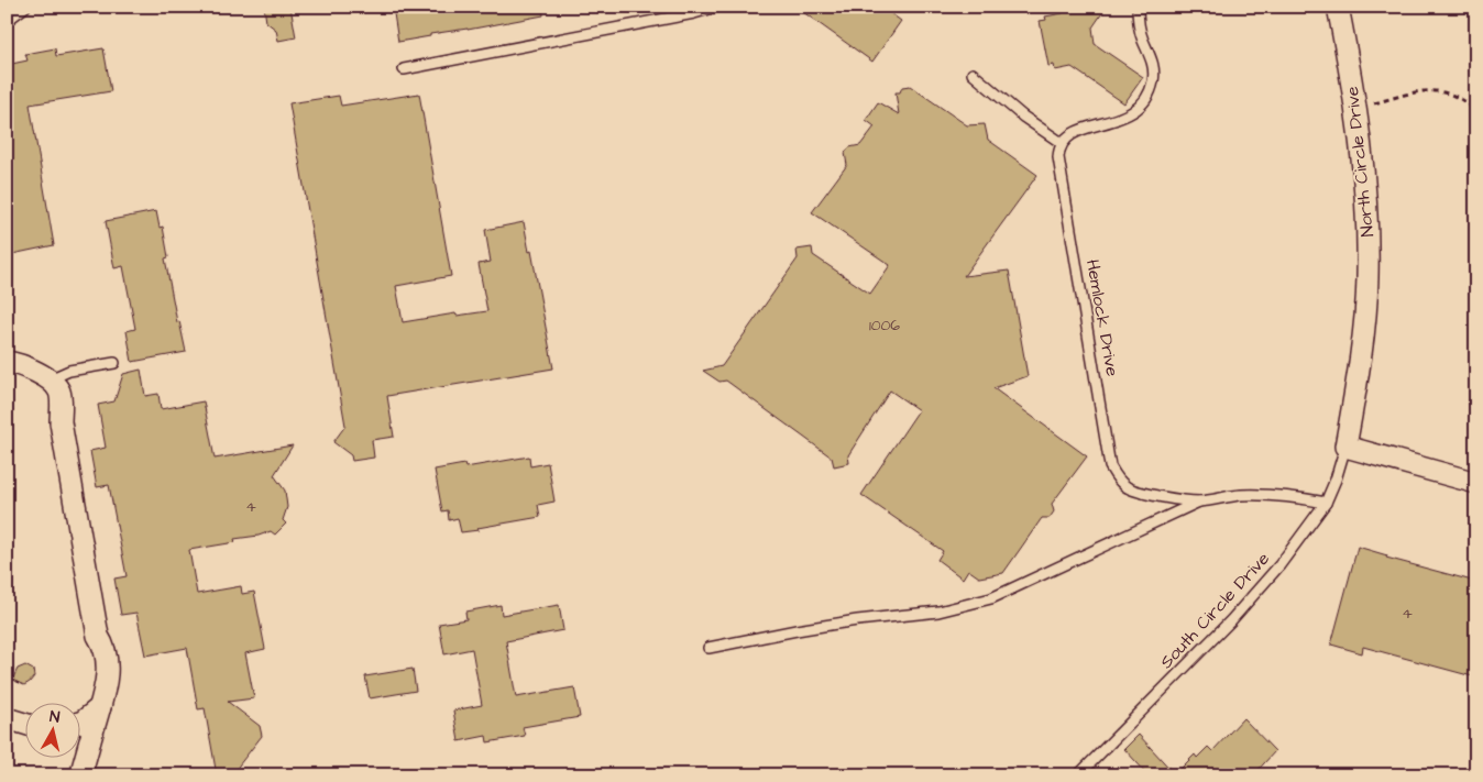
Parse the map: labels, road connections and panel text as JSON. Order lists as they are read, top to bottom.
{
  "streets": {
    "street": ["North Circle Drive"],
    "lane": ["Hemlock Drive", "South Circle Drive"]
  },
  "crossings": [
    ["North Circle Drive", "South Circle Drive"],
    ["Hemlock Drive", "South Circle Drive"]
  ],
  "house_numbers": ["1006", "4", "4"],
  "north": "top"
}
